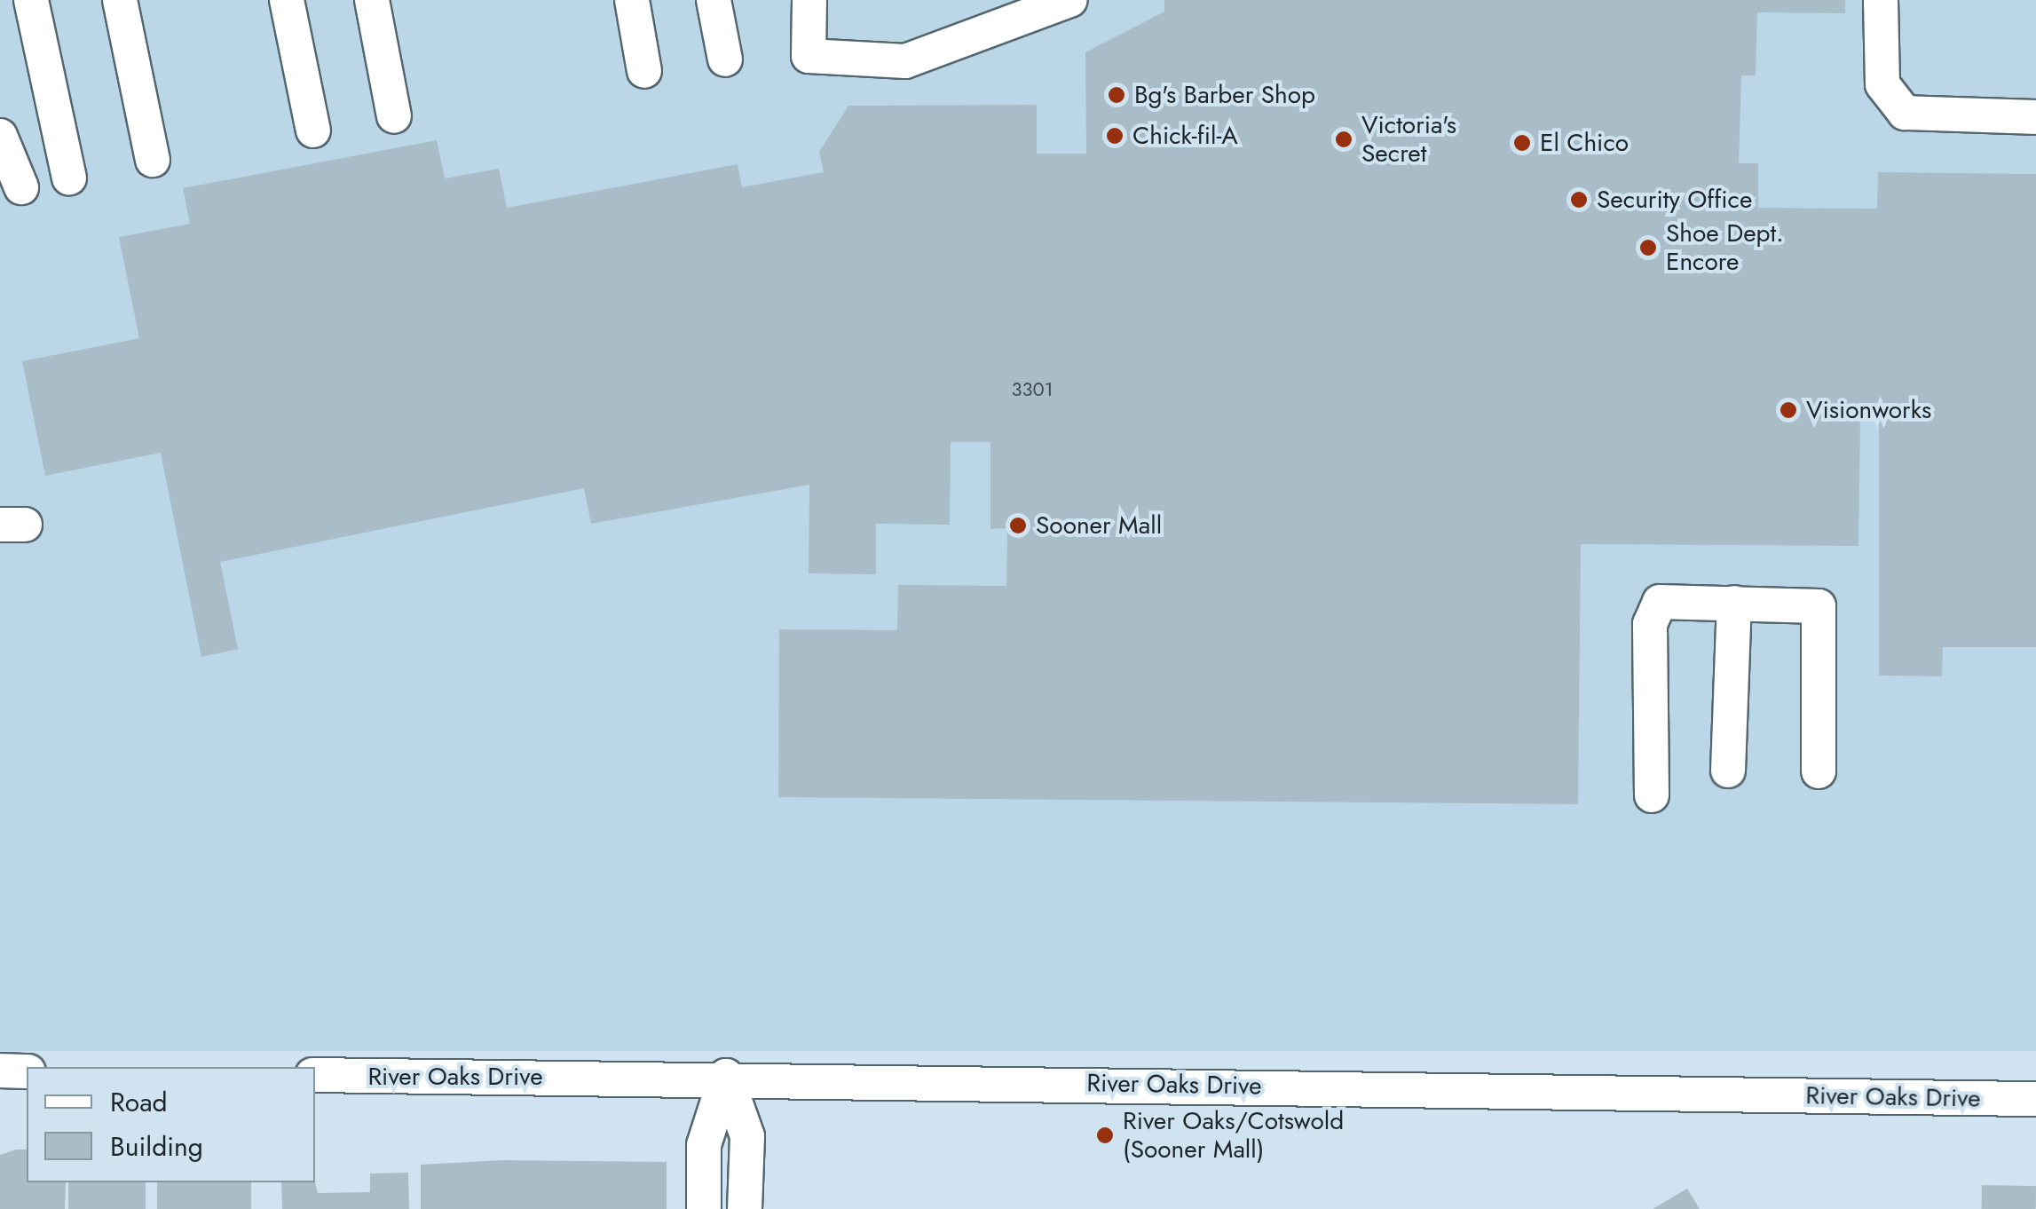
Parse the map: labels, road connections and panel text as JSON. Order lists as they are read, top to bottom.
{
  "streets": {
    "street": ["River Oaks Drive"]
  },
  "places": [
    "Bg's Barber Shop",
    "Chick-fil-A",
    "Victoria's Secret",
    "El Chico",
    "Security Office",
    "Shoe Dept. Encore",
    "Visionworks",
    "Sooner Mall",
    "River Oaks/Cotswold (Sooner Mall)"
  ],
  "house_numbers": ["3301"],
  "legend": ["Road", "Building"]
}
